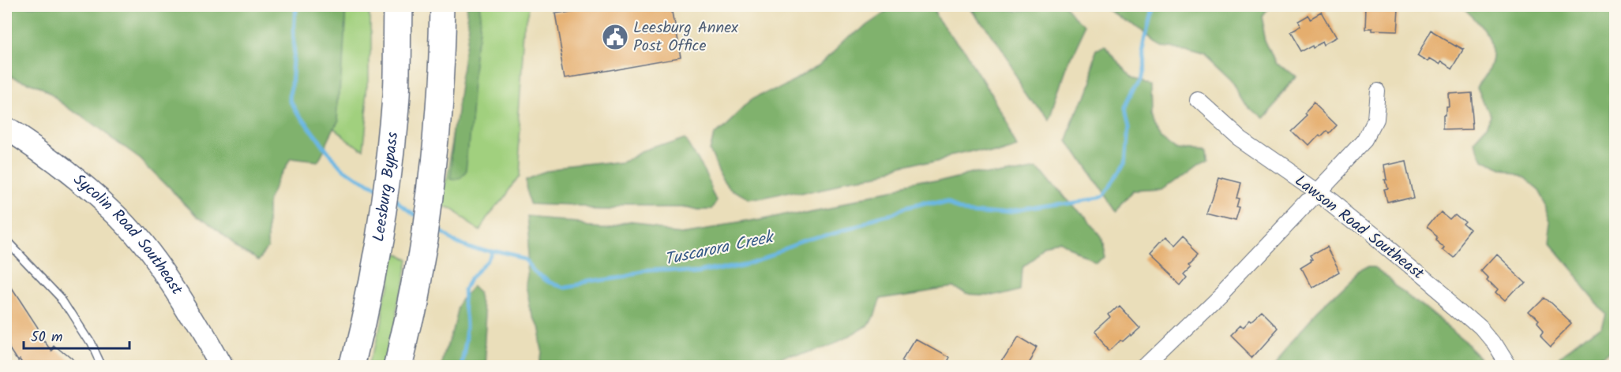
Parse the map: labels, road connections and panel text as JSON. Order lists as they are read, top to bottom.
{
  "streets": {
    "highway": ["Leesburg Bypass"],
    "main road": ["Sycolin Road Southeast"],
    "street": ["Lawson Road Southeast"]
  },
  "water": ["Tuscarora Creek"],
  "places": {
    "public building": ["Leesburg Annex Post Office"]
  },
  "scale_bar": "50 m"
}
